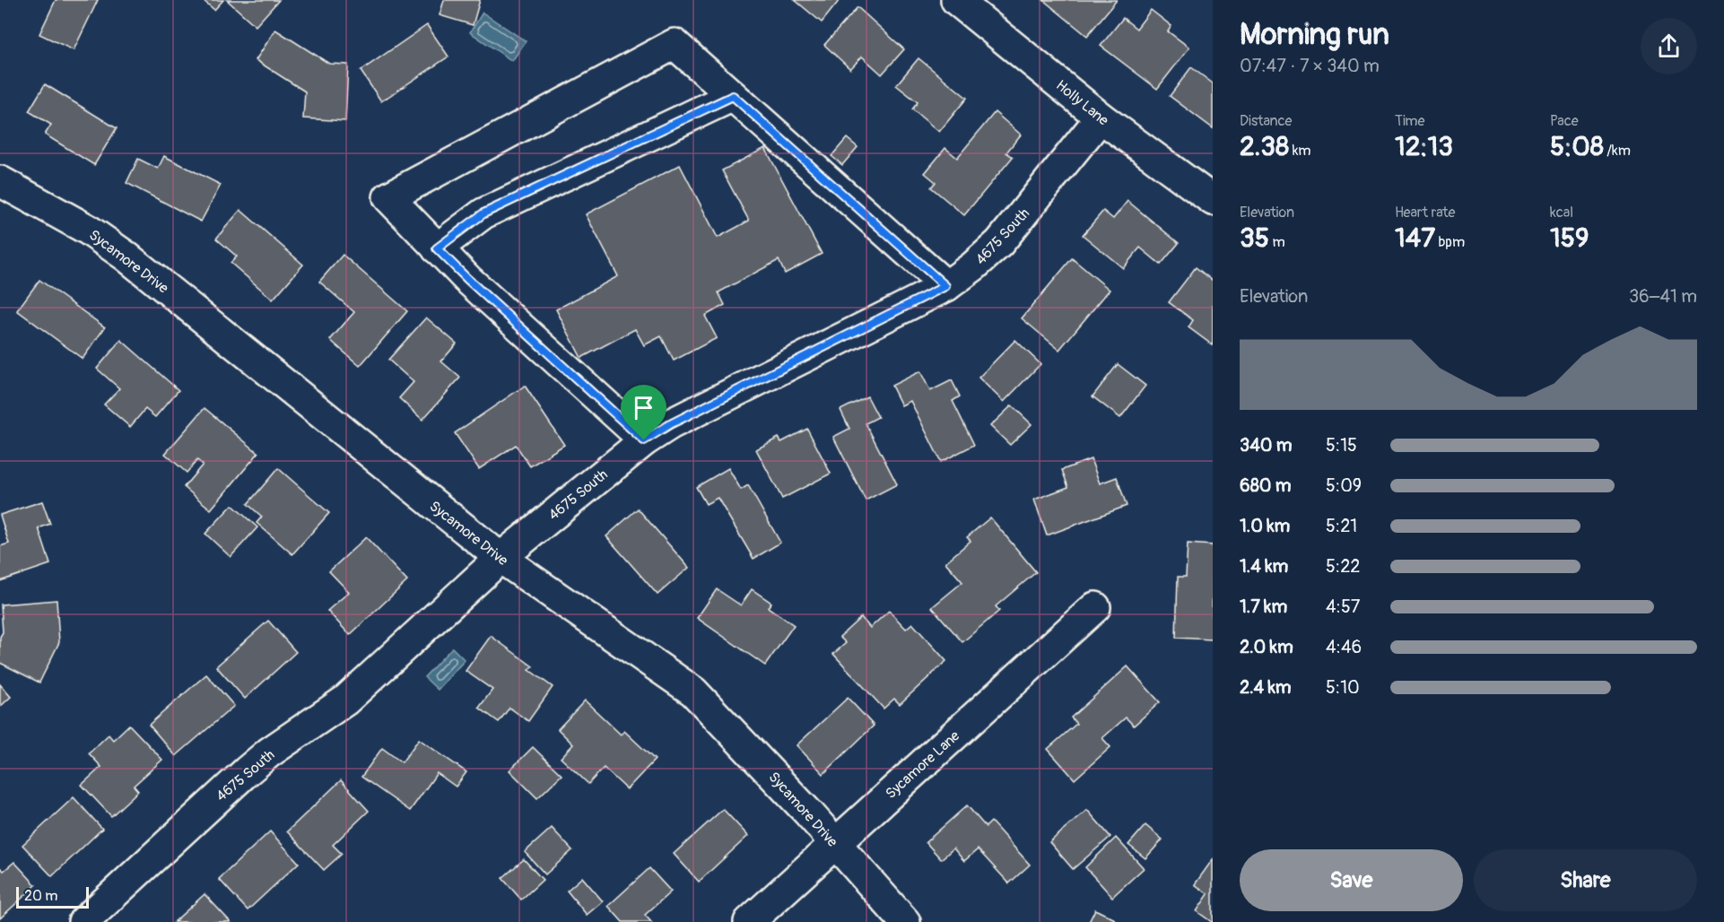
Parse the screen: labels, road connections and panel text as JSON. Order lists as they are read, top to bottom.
{
  "streets": {
    "street": [
      "Holly Lane",
      "4675 South",
      "Sycamore Drive",
      "Sycamore Lane"
    ]
  },
  "crossings": [
    ["Holly Lane", "4675 South"],
    ["4675 South", "Sycamore Drive"],
    ["Sycamore Drive", "Sycamore Lane"]
  ],
  "scale_bar": "20 m",
  "page": {
    "heading": ["Morning run", "07:47 · 7 × 340 m"],
    "stats": [
      ["Distance", "2.38 km"],
      ["Time", "12:13"],
      ["Pace", "5:08 /km"],
      ["Elevation", "35 m"],
      ["Heart rate", "147 bpm"],
      ["kcal", "159"]
    ],
    "chart": ["Elevation", "36–41 m"],
    "list": [
      {
        "name": "340 m",
        "note": "5:15"
      },
      {
        "name": "680 m",
        "note": "5:09"
      },
      {
        "name": "1.0 km",
        "note": "5:21"
      },
      {
        "name": "1.4 km",
        "note": "5:22"
      },
      {
        "name": "1.7 km",
        "note": "4:57"
      },
      {
        "name": "2.0 km",
        "note": "4:46"
      },
      {
        "name": "2.4 km",
        "note": "5:10"
      }
    ],
    "buttons": ["Save", "Share"],
    "scale": "20 m"
  }
}
